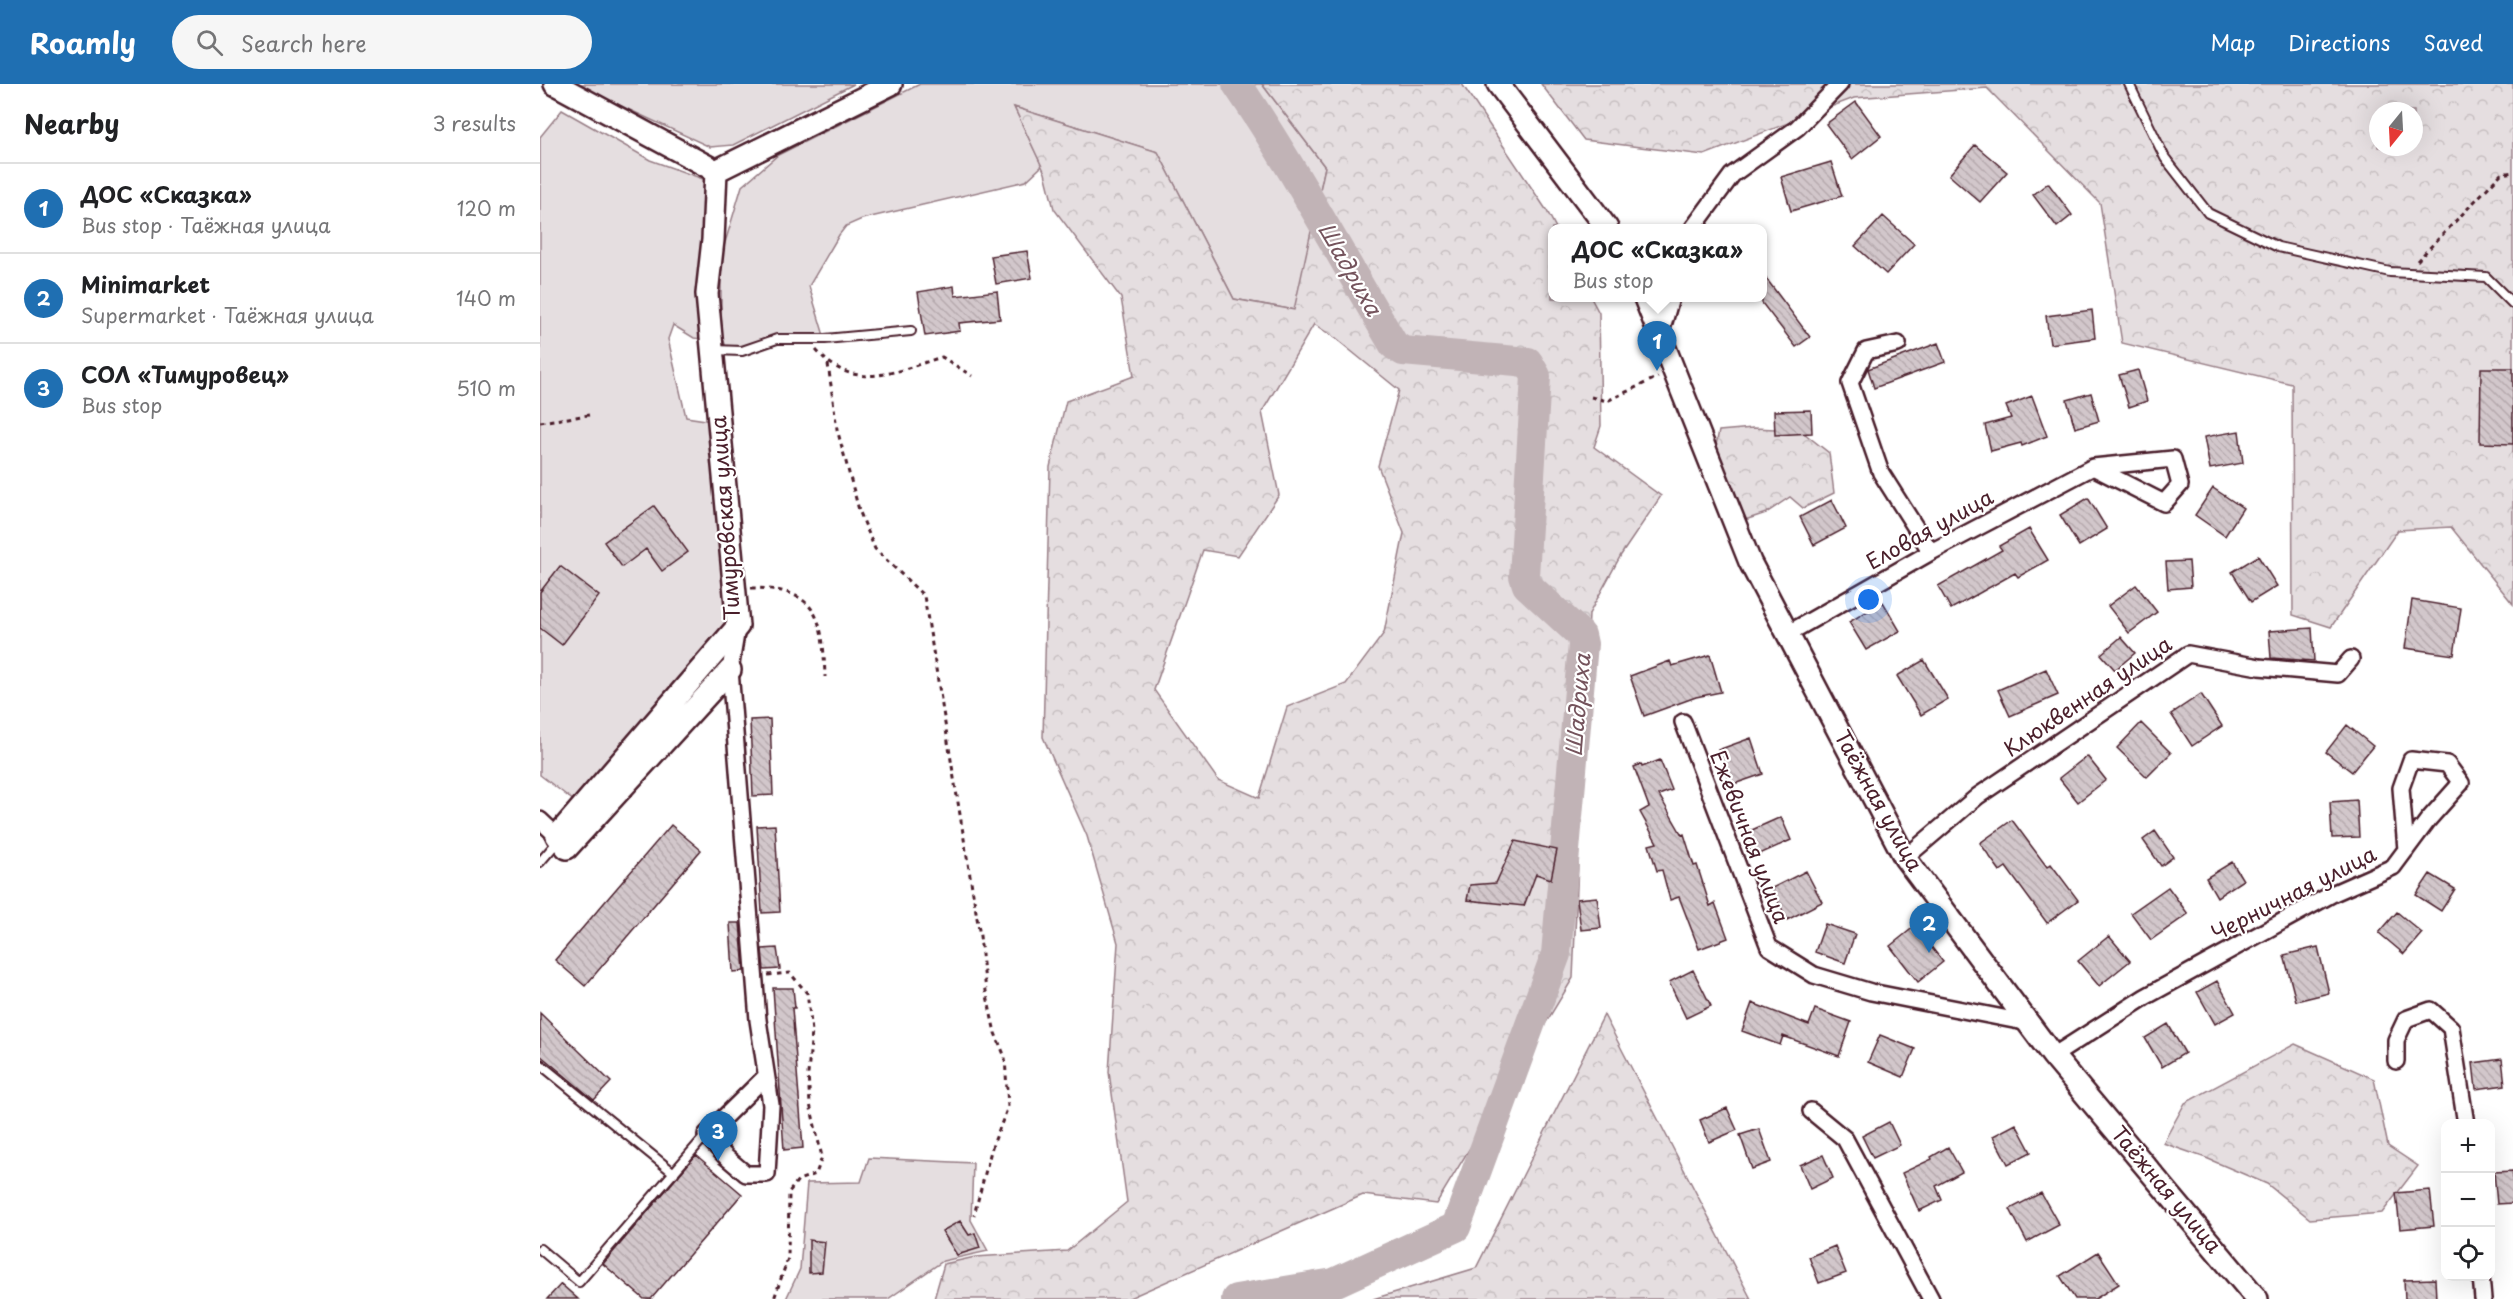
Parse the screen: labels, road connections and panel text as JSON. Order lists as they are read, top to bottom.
{
  "streets": {
    "street": [
      "Тимуровская улица",
      "Еловая улица",
      "Клюквенная улица",
      "Таёжная улица",
      "Ежевичная улица",
      "Черничная улица"
    ]
  },
  "crossings": [
    ["Еловая улица", "Таёжная улица"],
    ["Клюквенная улица", "Таёжная улица"],
    ["Таёжная улица", "Ежевичная улица"],
    ["Таёжная улица", "Черничная улица"]
  ],
  "water": ["Шадриха"],
  "north": "bottom",
  "page": {
    "header": "Roamly",
    "search": "Search here",
    "nav": ["Map", "Directions", "Saved"],
    "heading": ["Nearby", "3 results"],
    "list": [
      {
        "mark": "1",
        "name": "ДОС «Сказка»",
        "note": "Bus stop · Таёжная улица",
        "value": "120 m"
      },
      {
        "mark": "2",
        "name": "Minimarket",
        "note": "Supermarket · Таёжная улица",
        "value": "140 m"
      },
      {
        "mark": "3",
        "name": "СОЛ «Тимуровец»",
        "note": "Bus stop",
        "value": "510 m"
      }
    ],
    "popup": ["ДОС «Сказка»", "Bus stop"],
    "pins": ["1", "2", "3"],
    "map_buttons": ["+", "−"]
  }
}
